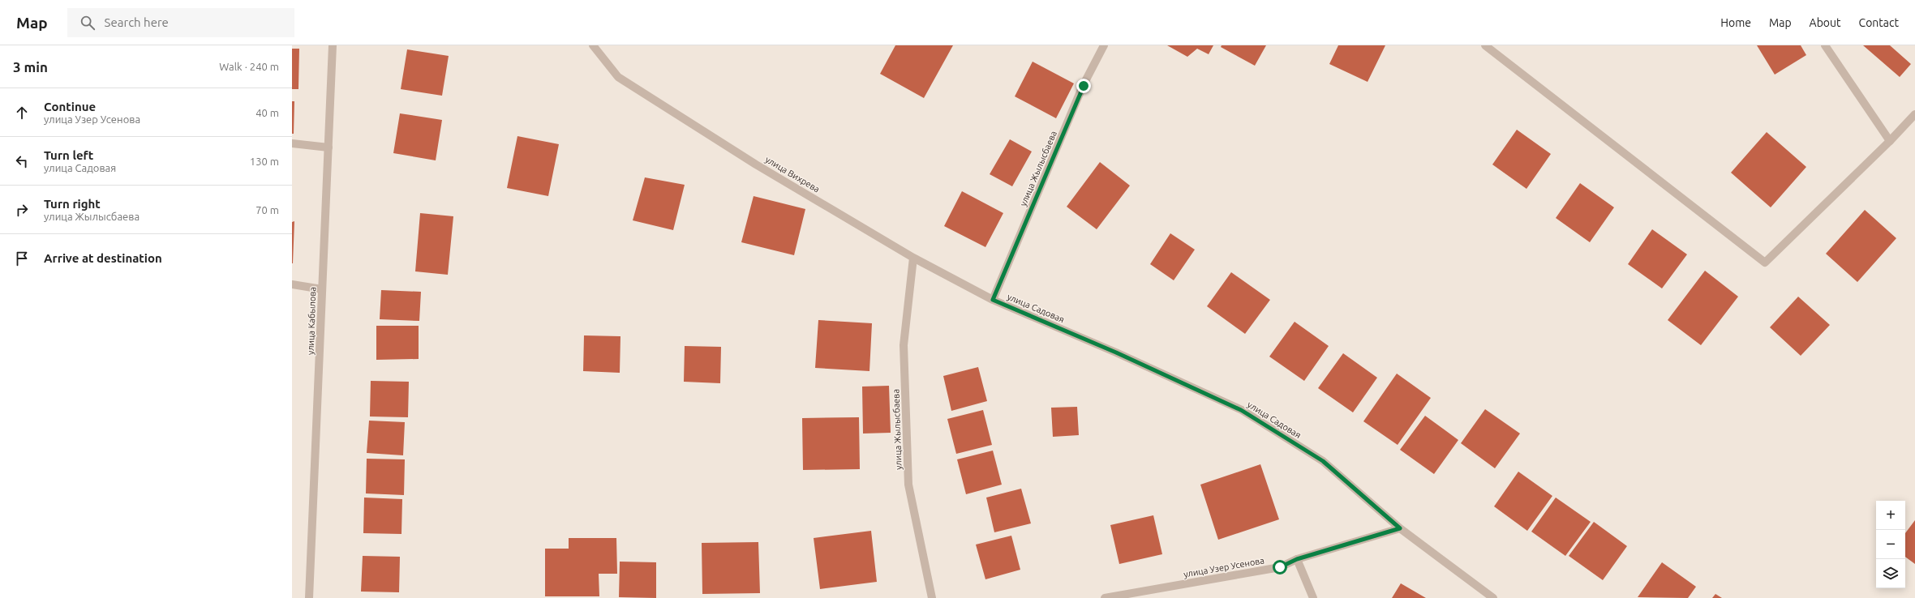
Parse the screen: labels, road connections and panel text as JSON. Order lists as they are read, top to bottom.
{
  "streets": {
    "street": [
      "улица Жылысбаева",
      "улица Вихрева",
      "улица Садовая",
      "улица Кабылова",
      "улица Узер Усенова"
    ]
  },
  "crossings": [
    ["улица Жылысбаева", "улица Вихрева"],
    ["улица Жылысбаева", "улица Садовая"],
    ["улица Вихрева", "улица Садовая"],
    ["улица Садовая", "улица Узер Усенова"]
  ],
  "page": {
    "header": "Map",
    "search": "Search here",
    "nav": [
      "Home",
      "Map",
      "About",
      "Contact"
    ],
    "heading": ["3 min", "Walk · 240 m"],
    "list": [
      ["Continue", "улица Узер Усенова", "40 m"],
      ["Turn left", "улица Садовая", "130 m"],
      ["Turn right", "улица Жылысбаева", "70 m"],
      "Arrive at destination"
    ],
    "map_buttons": ["+", "−"]
  }
}
